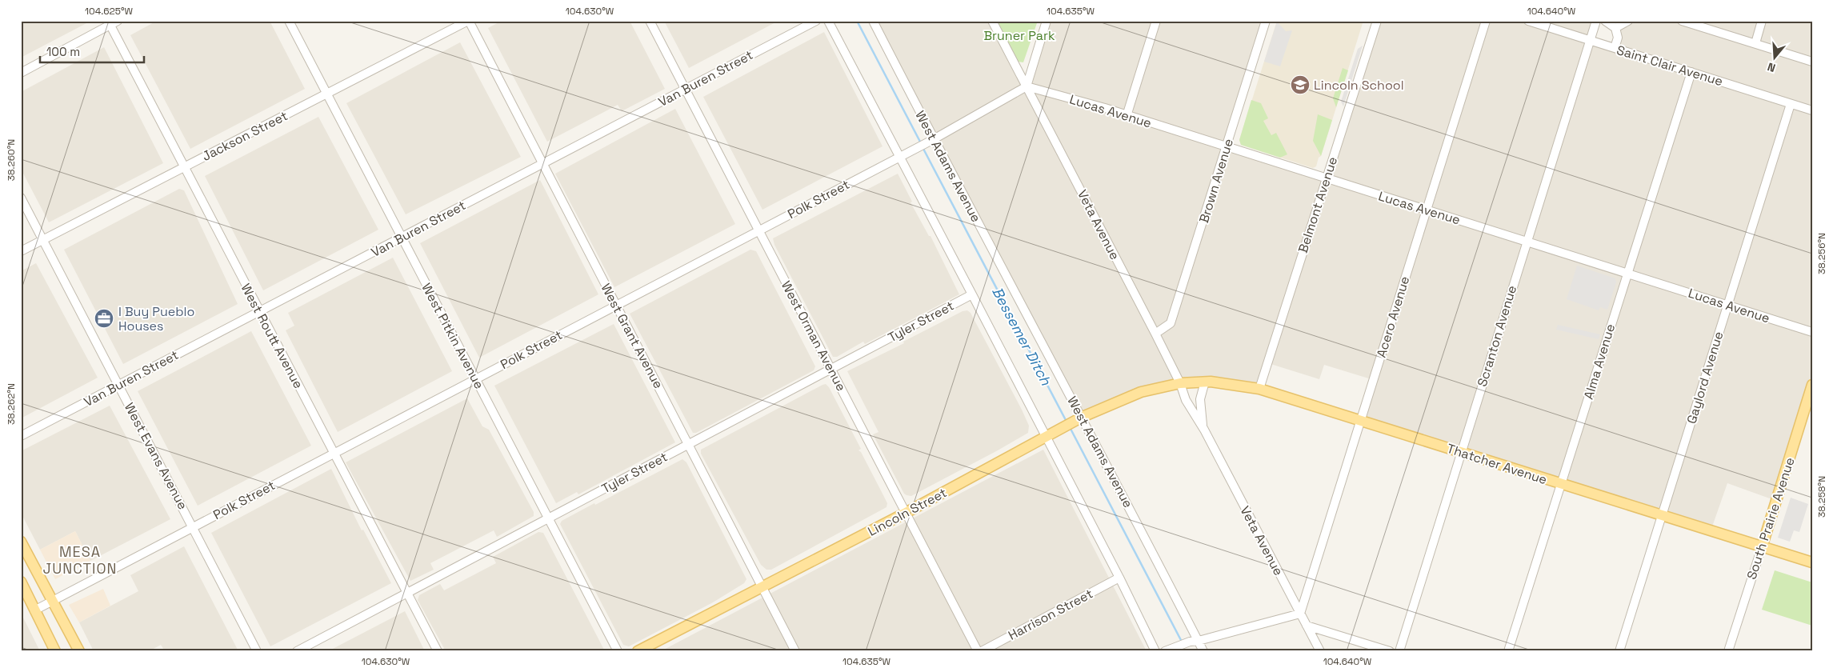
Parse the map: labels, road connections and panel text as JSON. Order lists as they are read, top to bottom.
{
  "streets": {
    "main road": ["Thatcher Avenue", "Lincoln Street", "South Prairie Avenue"],
    "street": [
      "Saint Clair Avenue",
      "Van Buren Street",
      "Lucas Avenue",
      "Jackson Street",
      "West Adams Avenue",
      "Brown Avenue",
      "Polk Street",
      "Belmont Avenue",
      "Veta Avenue",
      "Acero Avenue",
      "Tyler Street",
      "West Routt Avenue",
      "West Pitkin Avenue",
      "West Grant Avenue",
      "West Orman Avenue",
      "Scranton Avenue",
      "Alma Avenue",
      "Gaylord Avenue",
      "West Evans Avenue",
      "Harrison Street"
    ]
  },
  "crossings": [
    ["Saint Clair Avenue", "Scranton Avenue"],
    ["Saint Clair Avenue", "Alma Avenue"],
    ["Saint Clair Avenue", "Gaylord Avenue"],
    ["Van Buren Street", "West Routt Avenue"],
    ["Van Buren Street", "West Pitkin Avenue"],
    ["Van Buren Street", "West Grant Avenue"],
    ["Van Buren Street", "West Orman Avenue"],
    ["Van Buren Street", "West Evans Avenue"],
    ["Lucas Avenue", "Brown Avenue"],
    ["Lucas Avenue", "Polk Street"],
    ["Lucas Avenue", "Belmont Avenue"],
    ["Lucas Avenue", "Veta Avenue"],
    ["Lucas Avenue", "Acero Avenue"],
    ["Lucas Avenue", "Scranton Avenue"],
    ["Lucas Avenue", "Alma Avenue"],
    ["Lucas Avenue", "Gaylord Avenue"],
    ["Jackson Street", "West Routt Avenue"],
    ["Jackson Street", "West Pitkin Avenue"],
    ["Jackson Street", "West Grant Avenue"],
    ["Jackson Street", "West Evans Avenue"],
    ["West Adams Avenue", "Polk Street"],
    ["West Adams Avenue", "Lincoln Street"],
    ["Brown Avenue", "Veta Avenue"],
    ["Polk Street", "Veta Avenue"],
    ["Polk Street", "West Routt Avenue"],
    ["Polk Street", "West Pitkin Avenue"],
    ["Polk Street", "West Grant Avenue"],
    ["Polk Street", "West Orman Avenue"],
    ["Polk Street", "West Evans Avenue"],
    ["Belmont Avenue", "Thatcher Avenue"],
    ["Veta Avenue", "Acero Avenue"],
    ["Veta Avenue", "Thatcher Avenue"],
    ["Veta Avenue", "Lincoln Street"],
    ["Acero Avenue", "Thatcher Avenue"],
    ["Tyler Street", "West Routt Avenue"],
    ["Tyler Street", "West Pitkin Avenue"],
    ["Tyler Street", "West Grant Avenue"],
    ["Tyler Street", "West Orman Avenue"],
    ["West Grant Avenue", "Lincoln Street"],
    ["West Orman Avenue", "Lincoln Street"],
    ["Scranton Avenue", "Thatcher Avenue"],
    ["Alma Avenue", "Thatcher Avenue"],
    ["Gaylord Avenue", "Thatcher Avenue"],
    ["Thatcher Avenue", "Lincoln Street"],
    ["Thatcher Avenue", "South Prairie Avenue"]
  ],
  "districts": ["MESA JUNCTION"],
  "water": ["Bessemer Ditch"],
  "parks": ["Bruner Park"],
  "places": {
    "school or university": ["Lincoln School"],
    "office": ["I Buy Pueblo Houses"]
  },
  "scale_bar": "100 m",
  "north": "bottom",
  "coordinates": [
    "104.625°W",
    "104.630°W",
    "104.635°W",
    "104.640°W",
    "38.260°N",
    "38.256°N",
    "38.262°N",
    "38.258°N"
  ]
}
